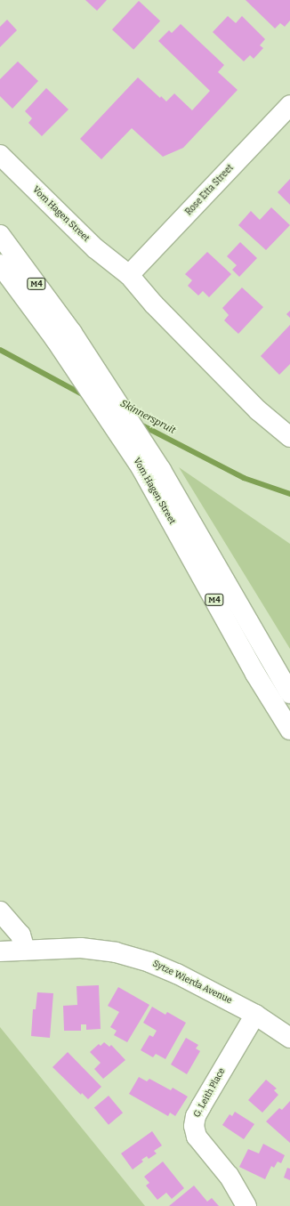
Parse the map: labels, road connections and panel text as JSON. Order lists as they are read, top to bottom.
{
  "streets": {
    "street": [
      "Rose Etta Street",
      "Vom Hagen Street",
      "M4",
      "Sytze Wierda Avenue",
      "G. Leith Place"
    ]
  },
  "crossings": [
    ["Rose Etta Street", "Vom Hagen Street"],
    ["Sytze Wierda Avenue", "G. Leith Place"]
  ],
  "water": ["Skinnerspruit"]
}
